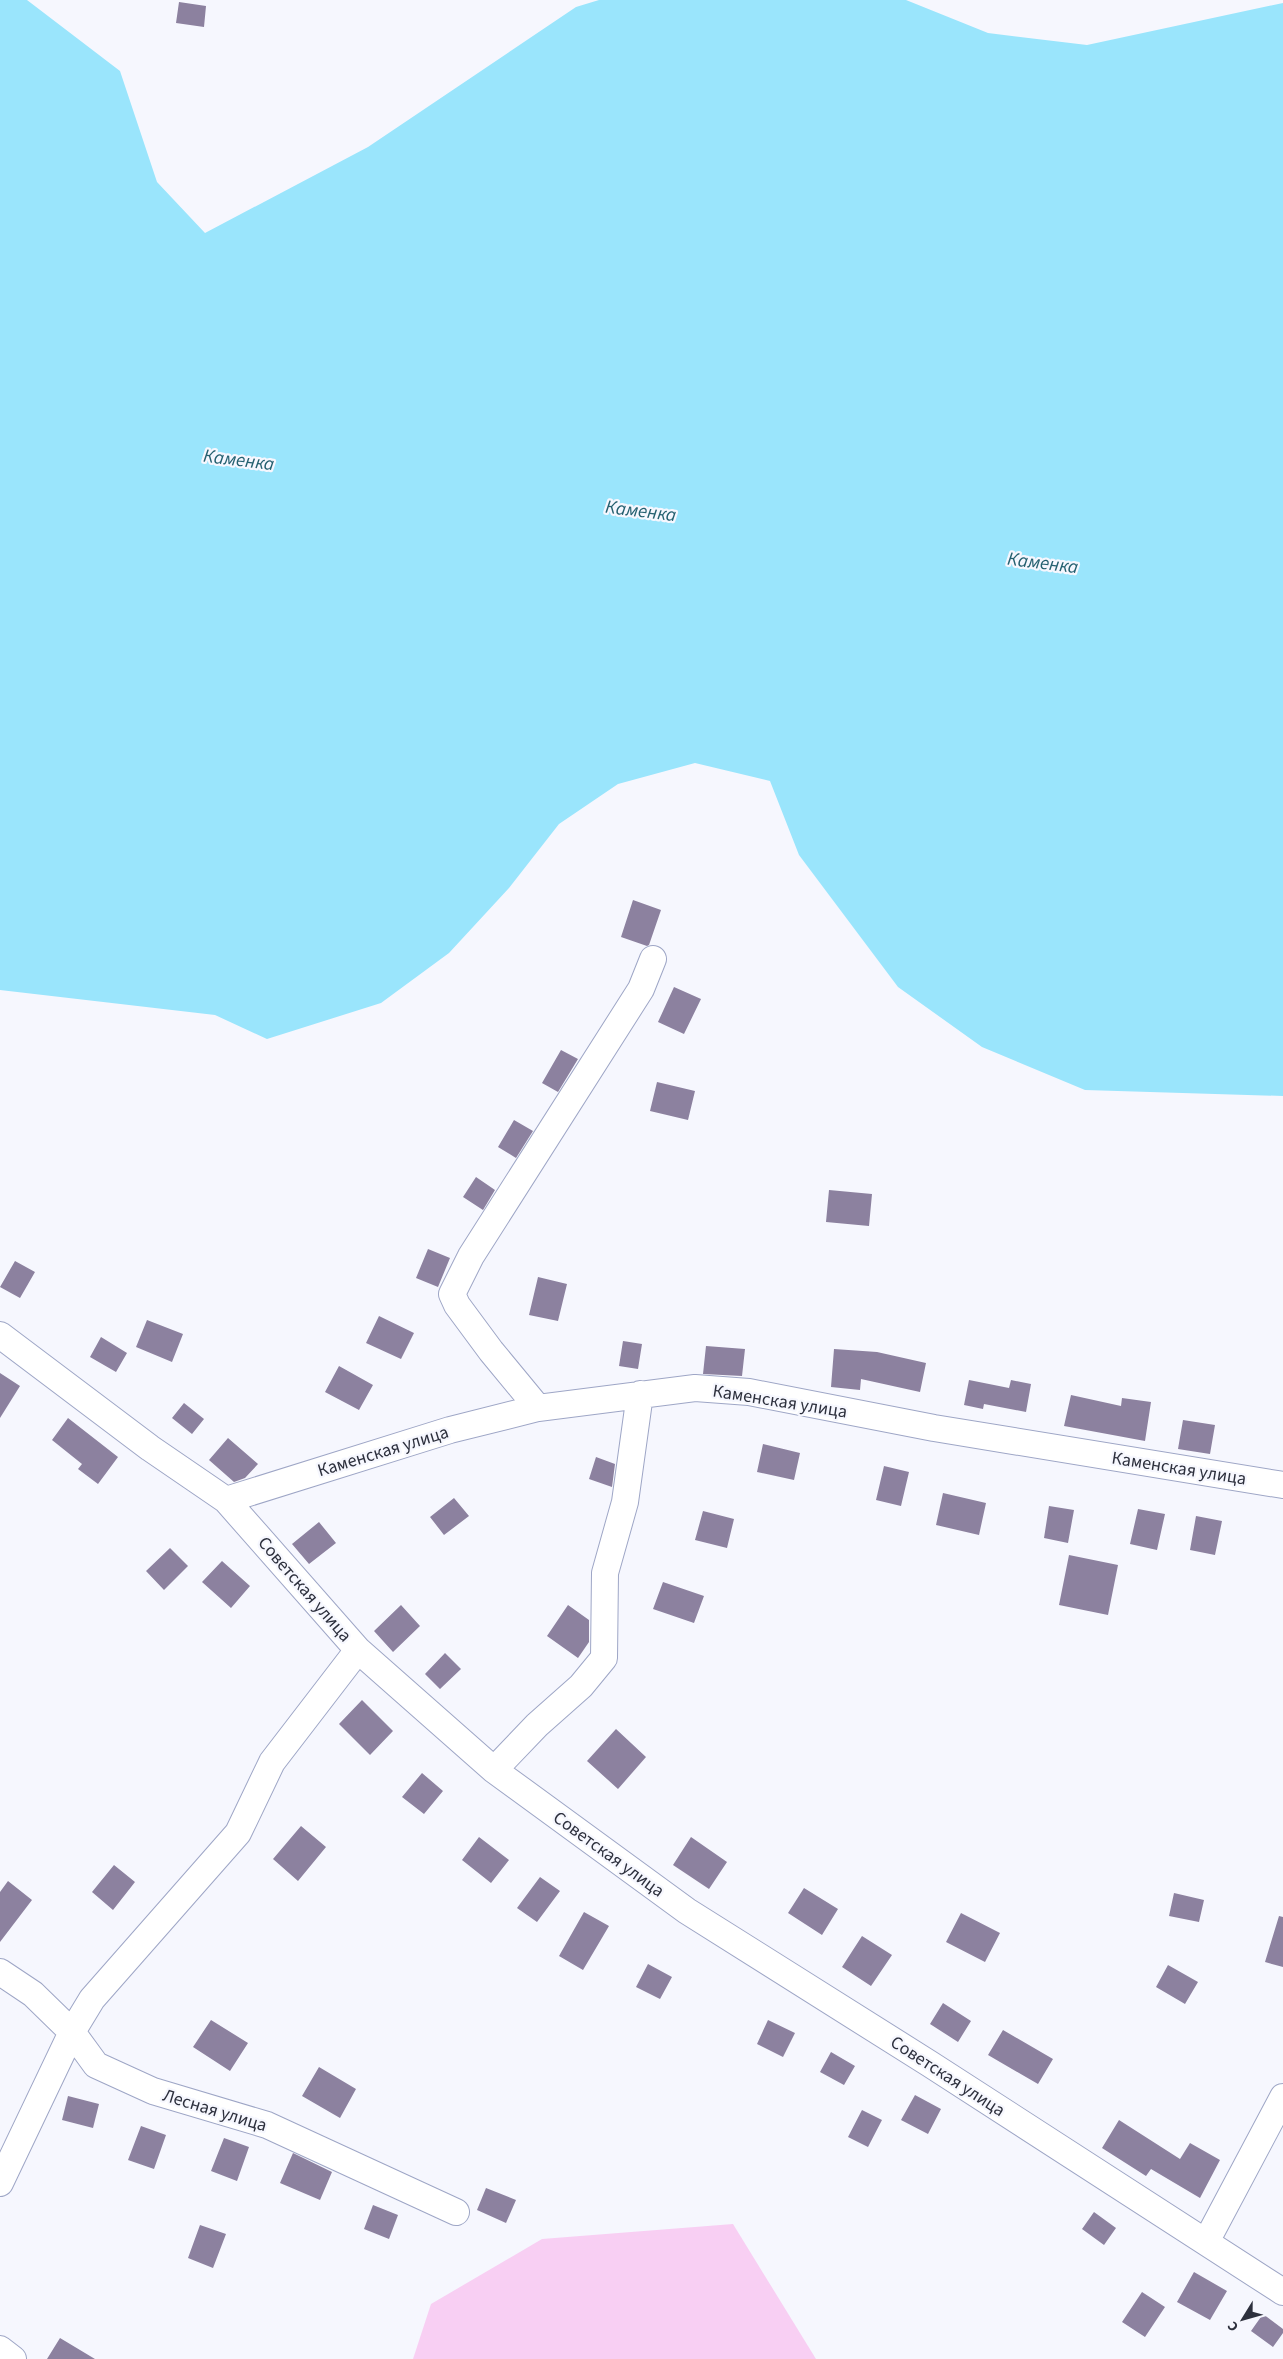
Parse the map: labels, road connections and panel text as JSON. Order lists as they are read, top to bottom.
{
  "streets": {
    "street": ["Каменская улица", "Советская улица", "Лесная улица"]
  },
  "crossings": [
    ["Каменская улица", "Советская улица"]
  ],
  "water": ["Каменка"],
  "north": "bottom left"
}
